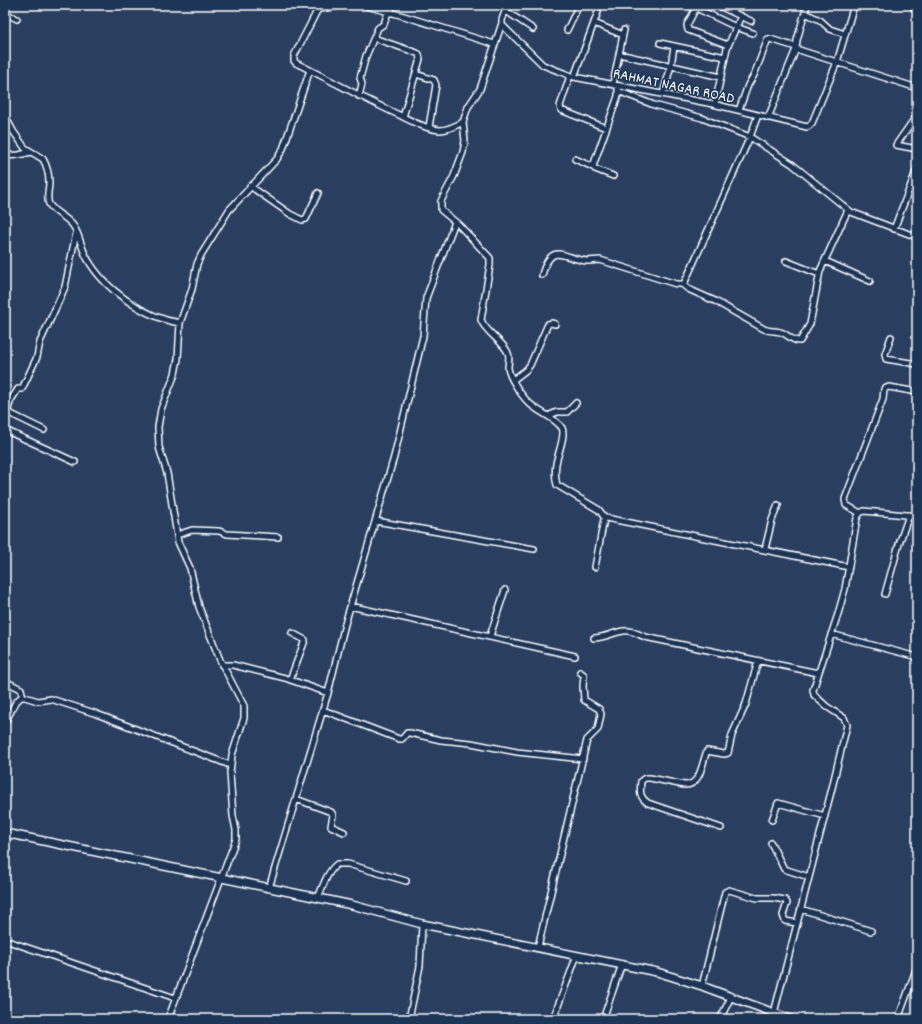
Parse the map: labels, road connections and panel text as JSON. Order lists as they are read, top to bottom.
{
  "streets": {
    "street": ["RAHMAT NAGAR ROAD"]
  }
}
